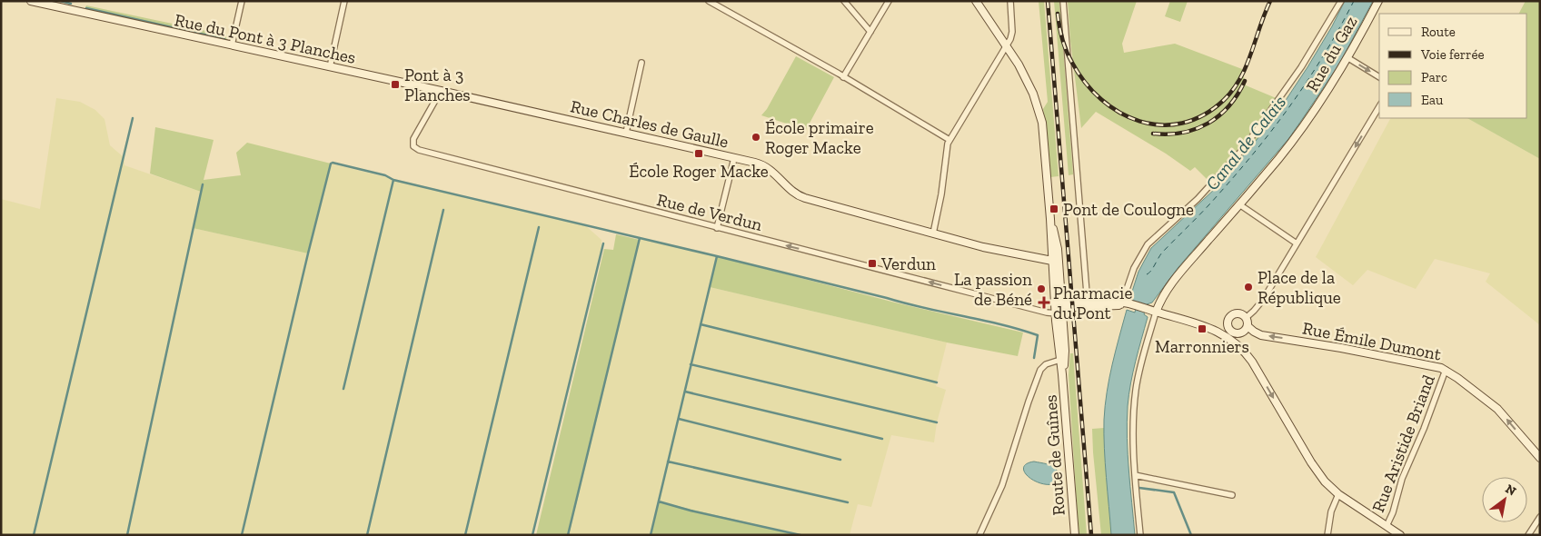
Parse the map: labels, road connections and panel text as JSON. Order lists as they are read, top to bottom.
{
  "streets": {
    "street": [
      "Rue du Pont à 3 Planches",
      "Rue du Gaz",
      "Rue Charles de Gaulle",
      "Rue de Verdun",
      "Rue Émile Dumont",
      "Rue Aristide Briand",
      "Route de Guînes"
    ]
  },
  "crossings": [
    ["Rue du Pont à 3 Planches", "Rue Charles de Gaulle"],
    ["Rue du Pont à 3 Planches", "Rue de Verdun"],
    ["Rue Charles de Gaulle", "Rue de Verdun"],
    ["Rue de Verdun", "Route de Guînes"],
    ["Rue Émile Dumont", "Rue Aristide Briand"]
  ],
  "one_way": ["Rue de Verdun", "Rue Émile Dumont"],
  "water": ["Canal de Calais"],
  "places": {
    "transit": [
      "Pont à 3 Planches",
      "École Roger Macke",
      "Pont de Coulogne",
      "Verdun",
      "Marronniers"
    ],
    "other": ["École primaire Roger Macke", "Place de la République", "La passion de Béné"],
    "health": ["Pharmacie du Pont"]
  },
  "legend": [
    "Route",
    "Voie ferrée",
    "Parc",
    "Eau"
  ],
  "north": "top right"
}
